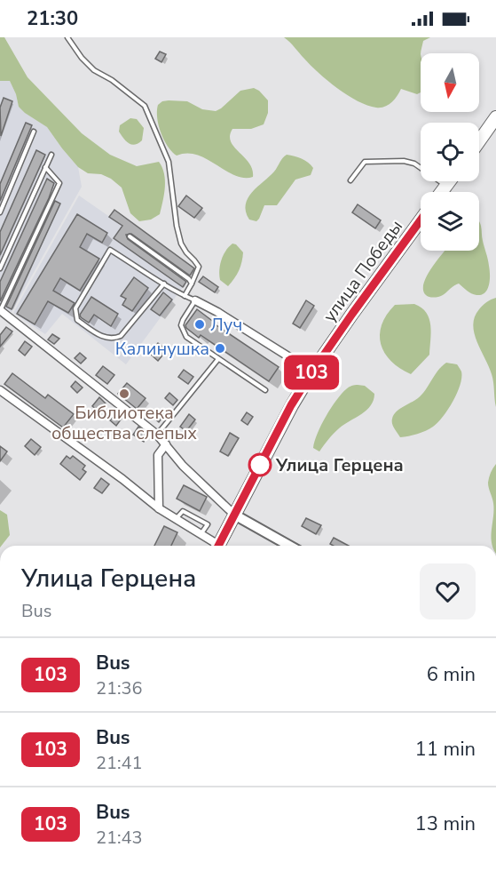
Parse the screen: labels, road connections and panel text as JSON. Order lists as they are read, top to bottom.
{
  "streets": {
    "highway": ["улица Победы"]
  },
  "places": [
    "Луч",
    "Калинушка",
    "Библиотека общества слепых",
    "Улица Герцена"
  ],
  "lines": ["bus line 103"],
  "north": "bottom",
  "page": {
    "status": "21:30",
    "on_map": "103",
    "heading": ["Улица Герцена", "Bus"],
    "list": [
      {
        "mark": "103",
        "name": "Bus",
        "note": "21:36",
        "value": "6 min"
      },
      {
        "mark": "103",
        "name": "Bus",
        "note": "21:41",
        "value": "11 min"
      },
      {
        "mark": "103",
        "name": "Bus",
        "note": "21:43",
        "value": "13 min"
      }
    ]
  }
}
